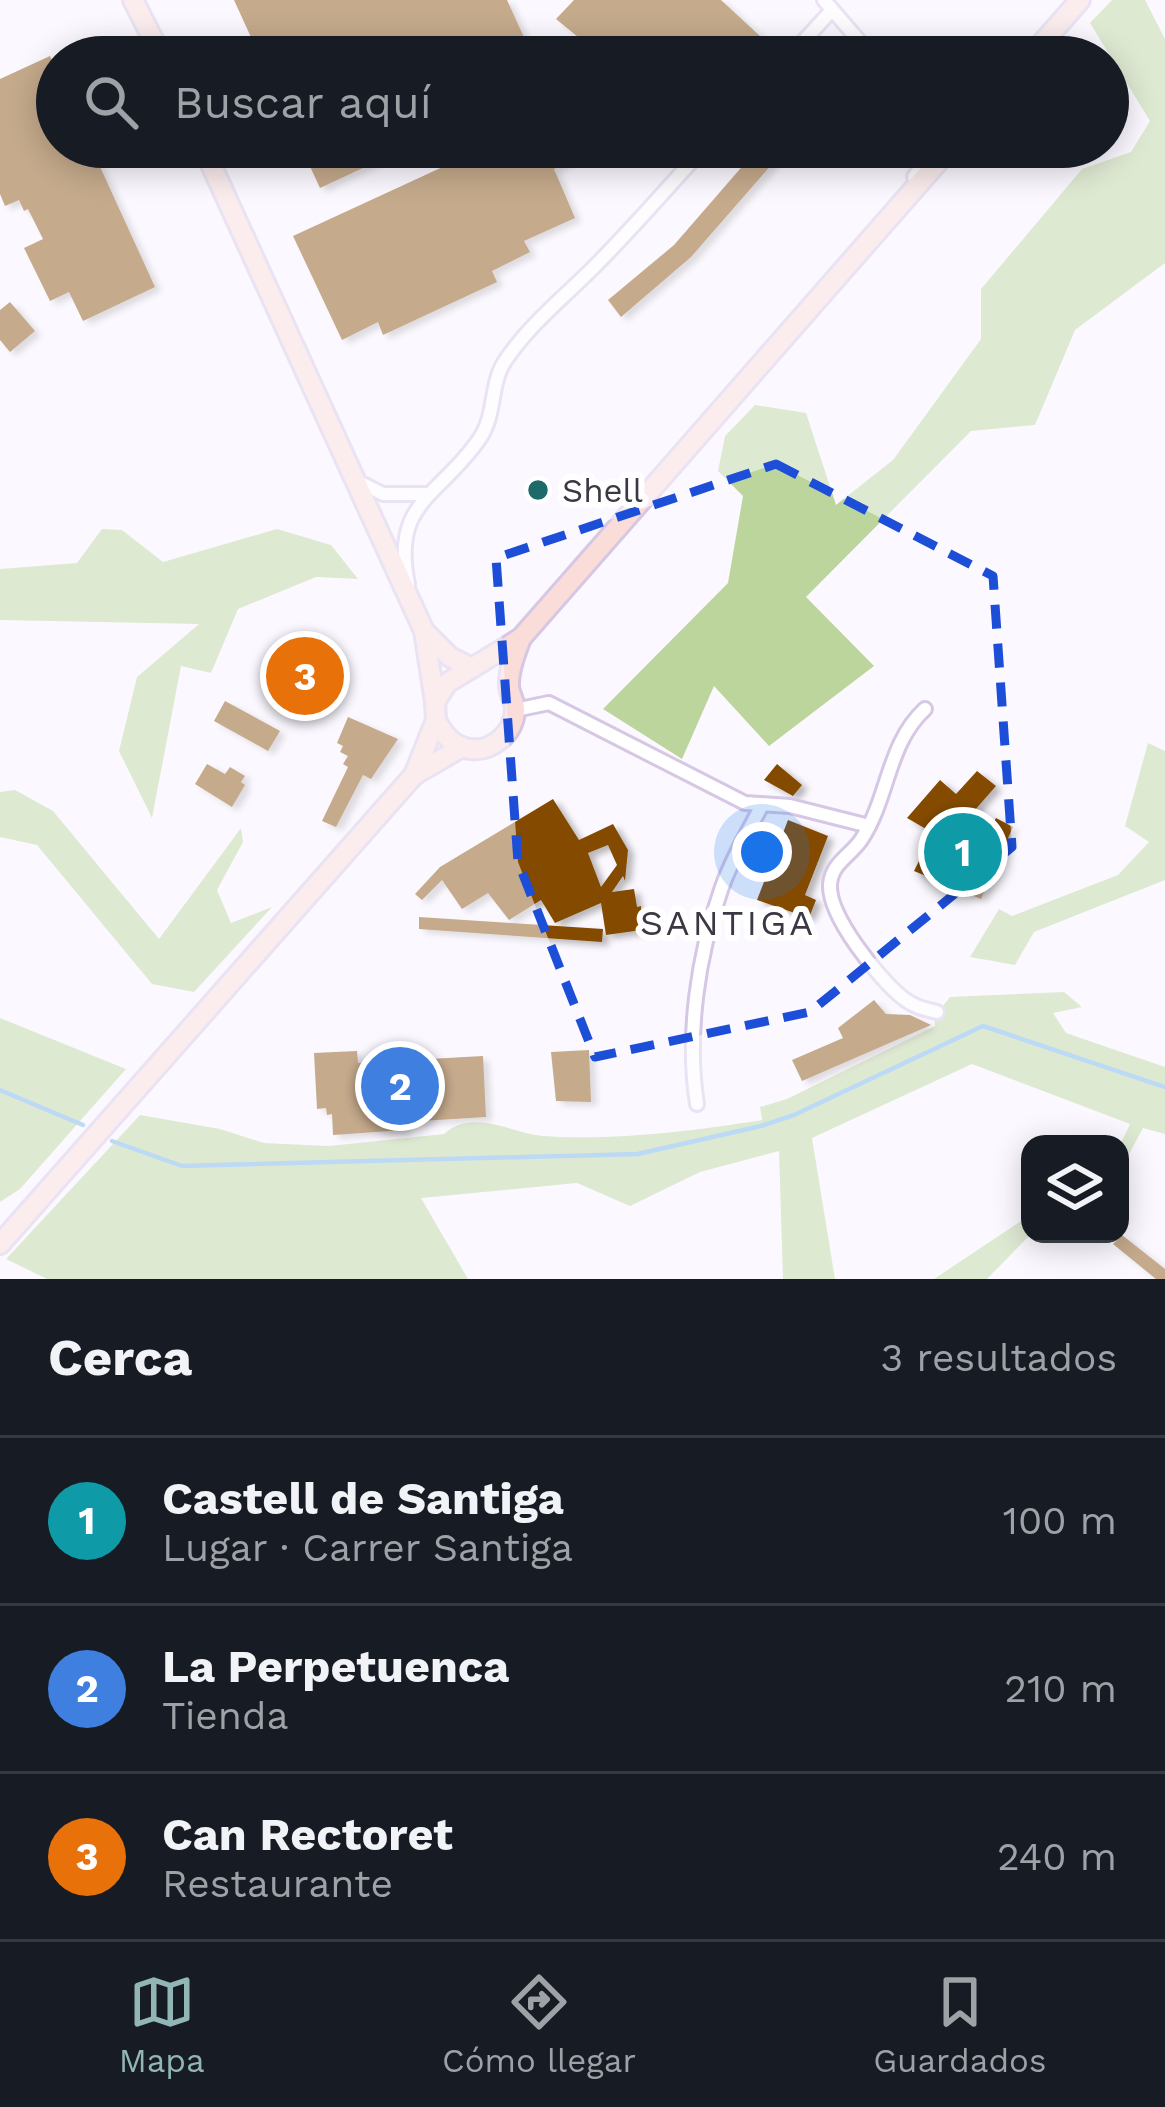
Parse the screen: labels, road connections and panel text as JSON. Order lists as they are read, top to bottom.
{
  "districts": ["SANTIGA"],
  "places": ["Shell"],
  "page": {
    "search": "Buscar aquí",
    "pins": ["3", "1", "2"],
    "heading": ["Cerca", "3 resultados"],
    "list": [
      {
        "mark": "1",
        "name": "Castell de Santiga",
        "note": "Lugar · Carrer Santiga",
        "value": "100 m"
      },
      {
        "mark": "2",
        "name": "La Perpetuenca",
        "note": "Tienda",
        "value": "210 m"
      },
      {
        "mark": "3",
        "name": "Can Rectoret",
        "note": "Restaurante",
        "value": "240 m"
      }
    ],
    "nav": ["Mapa", "Cómo llegar", "Guardados"]
  }
}
